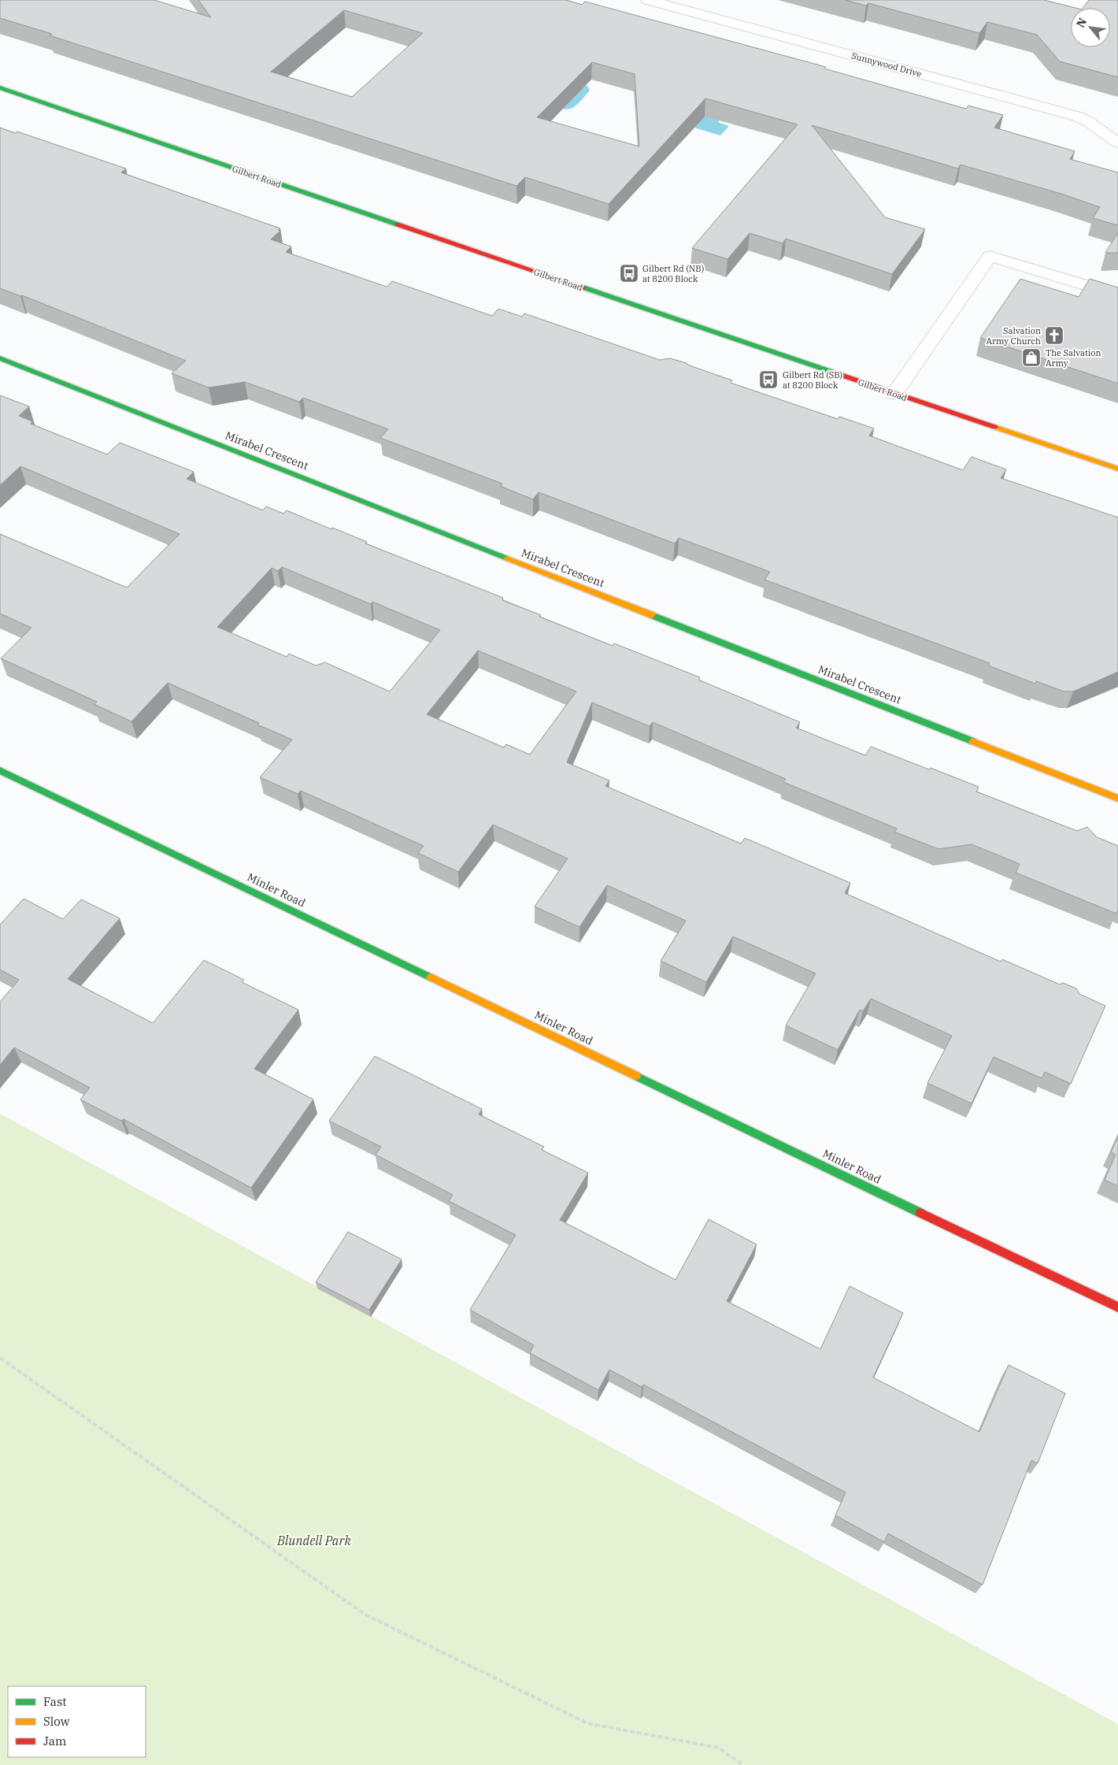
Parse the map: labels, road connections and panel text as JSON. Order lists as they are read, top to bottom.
{
  "streets": {
    "street": [
      "Sunnywood Drive",
      "Gilbert Road",
      "Mirabel Crescent",
      "Minler Road"
    ]
  },
  "parks": ["Blundell Park"],
  "places": {
    "bus stop": ["Gilbert Rd (NB) at 8200 Block", "Gilbert Rd (SB) at 8200 Block"],
    "church": ["Salvation Army Church"],
    "shop": ["The Salvation Army"]
  },
  "legend": ["Fast", "Slow", "Jam"],
  "north": "top left"
}
